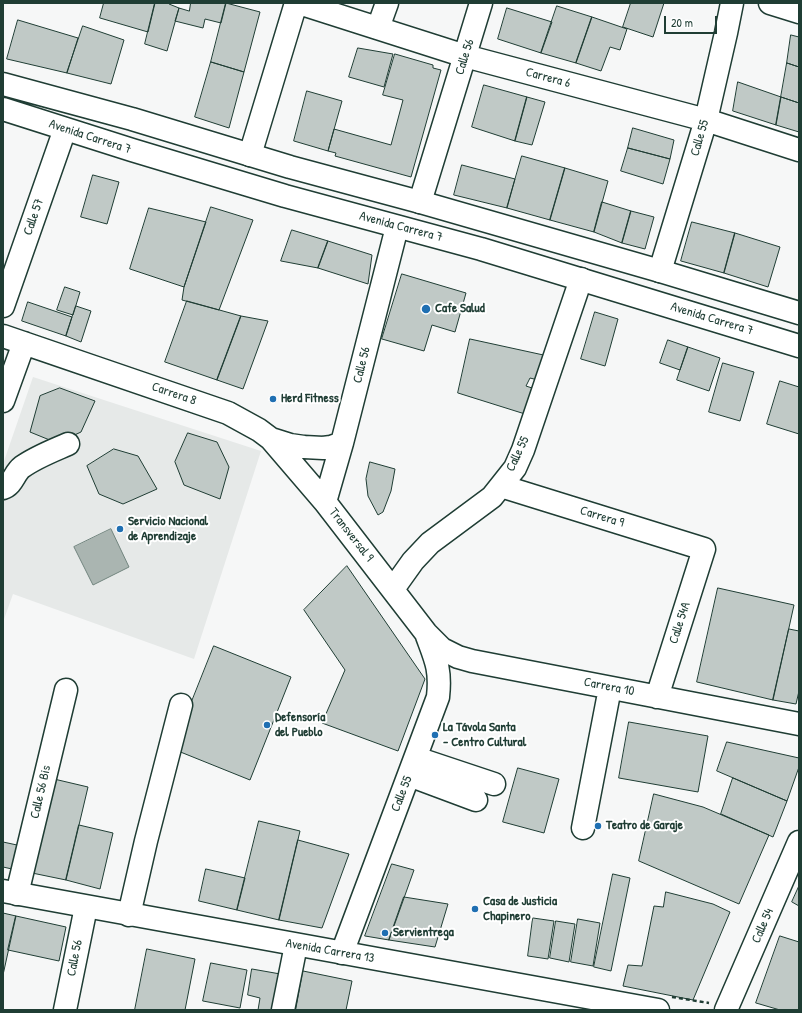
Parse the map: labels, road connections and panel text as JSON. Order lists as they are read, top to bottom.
{
  "streets": {
    "street": [
      "Calle 56",
      "Carrera 6",
      "Avenida Carrera 7",
      "Calle 55",
      "Calle 57",
      "Carrera 8",
      "Carrera 9",
      "Transversal 9",
      "Calle 54A",
      "Carrera 10",
      "Calle 56 Bis",
      "Calle 54",
      "Avenida Carrera 13"
    ]
  },
  "crossings": [
    ["Calle 56", "Carrera 6"],
    ["Calle 56", "Avenida Carrera 7"],
    ["Calle 56", "Carrera 8"],
    ["Calle 56", "Transversal 9"],
    ["Calle 56", "Avenida Carrera 13"],
    ["Carrera 6", "Calle 55"],
    ["Avenida Carrera 7", "Calle 55"],
    ["Avenida Carrera 7", "Calle 57"],
    ["Calle 55", "Carrera 9"],
    ["Calle 55", "Transversal 9"],
    ["Calle 55", "Carrera 10"],
    ["Calle 55", "Avenida Carrera 13"],
    ["Carrera 8", "Transversal 9"],
    ["Carrera 9", "Calle 54A"],
    ["Transversal 9", "Carrera 10"],
    ["Calle 54A", "Carrera 10"],
    ["Calle 56 Bis", "Avenida Carrera 13"]
  ],
  "places": [
    "Cafe Salud",
    "Herd Fitness",
    "Servicio Nacional de Aprendizaje",
    "Defensoría del Pueblo",
    "La Távola Santa - Centro Cultural",
    "Teatro de Garaje",
    "Casa de Justicia Chapinero",
    "Servientrega"
  ],
  "scale_bar": "20 m"
}
